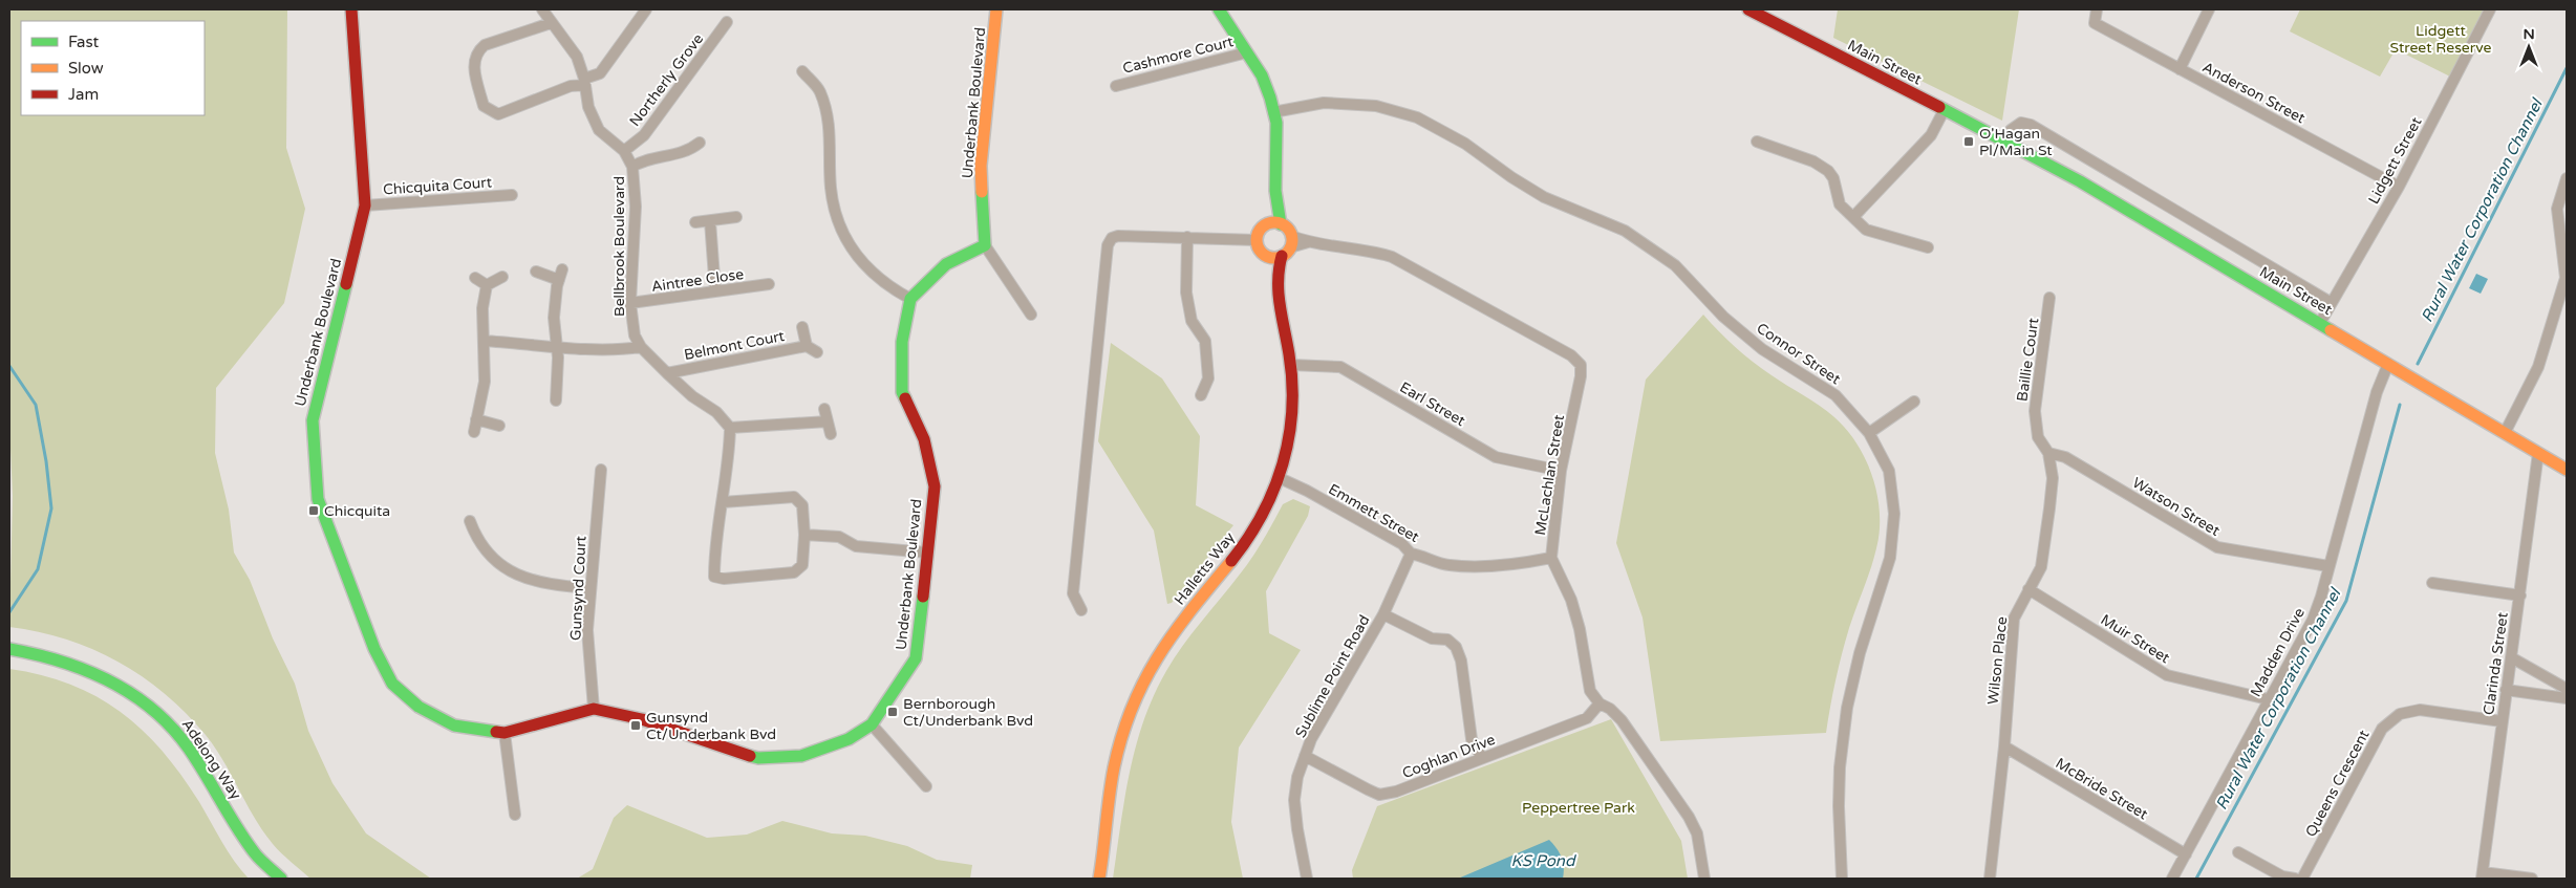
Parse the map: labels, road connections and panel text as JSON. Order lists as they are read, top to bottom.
{
  "streets": {
    "street": [
      "Cashmore Court",
      "Main Street",
      "Northerly Grove",
      "Anderson Street",
      "Underbank Boulevard",
      "Lidgett Street",
      "Chicquita Court",
      "Bellbrook Boulevard",
      "Aintree Close",
      "Belmont Court",
      "Connor Street",
      "Baillie Court",
      "Earl Street",
      "McLachlan Street",
      "Watson Street",
      "Emmett Street",
      "Halletts Way",
      "Gunsynd Court",
      "Muir Street",
      "Madden Drive",
      "Wilson Place",
      "Clarinda Street",
      "Sublime Point Road",
      "Coghlan Drive",
      "Adelong Way",
      "Queens Crescent",
      "McBride Street"
    ]
  },
  "crossings": [
    ["Main Street", "Lidgett Street"],
    ["Main Street", "Madden Drive"],
    ["Main Street", "Clarinda Street"],
    ["Northerly Grove", "Bellbrook Boulevard"],
    ["Anderson Street", "Lidgett Street"],
    ["Underbank Boulevard", "Chicquita Court"],
    ["Underbank Boulevard", "Gunsynd Court"],
    ["Bellbrook Boulevard", "Aintree Close"],
    ["Bellbrook Boulevard", "Belmont Court"],
    ["Baillie Court", "Watson Street"],
    ["Baillie Court", "Wilson Place"],
    ["Earl Street", "McLachlan Street"],
    ["Earl Street", "Halletts Way"],
    ["McLachlan Street", "Emmett Street"],
    ["McLachlan Street", "Halletts Way"],
    ["McLachlan Street", "Coghlan Drive"],
    ["Watson Street", "Madden Drive"],
    ["Watson Street", "Wilson Place"],
    ["Emmett Street", "Halletts Way"],
    ["Emmett Street", "Sublime Point Road"],
    ["Muir Street", "Madden Drive"],
    ["Muir Street", "Wilson Place"],
    ["Madden Drive", "McBride Street"],
    ["Wilson Place", "McBride Street"],
    ["Clarinda Street", "Queens Crescent"],
    ["Sublime Point Road", "Coghlan Drive"]
  ],
  "water": ["Rural Water Corporation Channel", "KS Pond"],
  "parks": ["Lidgett Street Reserve", "Peppertree Park"],
  "places": {
    "transit": [
      "O'Hagan Pl/Main St",
      "Chicquita",
      "Bernborough Ct/Underbank Bvd",
      "Gunsynd Ct/Underbank Bvd"
    ]
  },
  "legend": ["Fast", "Slow", "Jam"],
  "north": "top"
}
